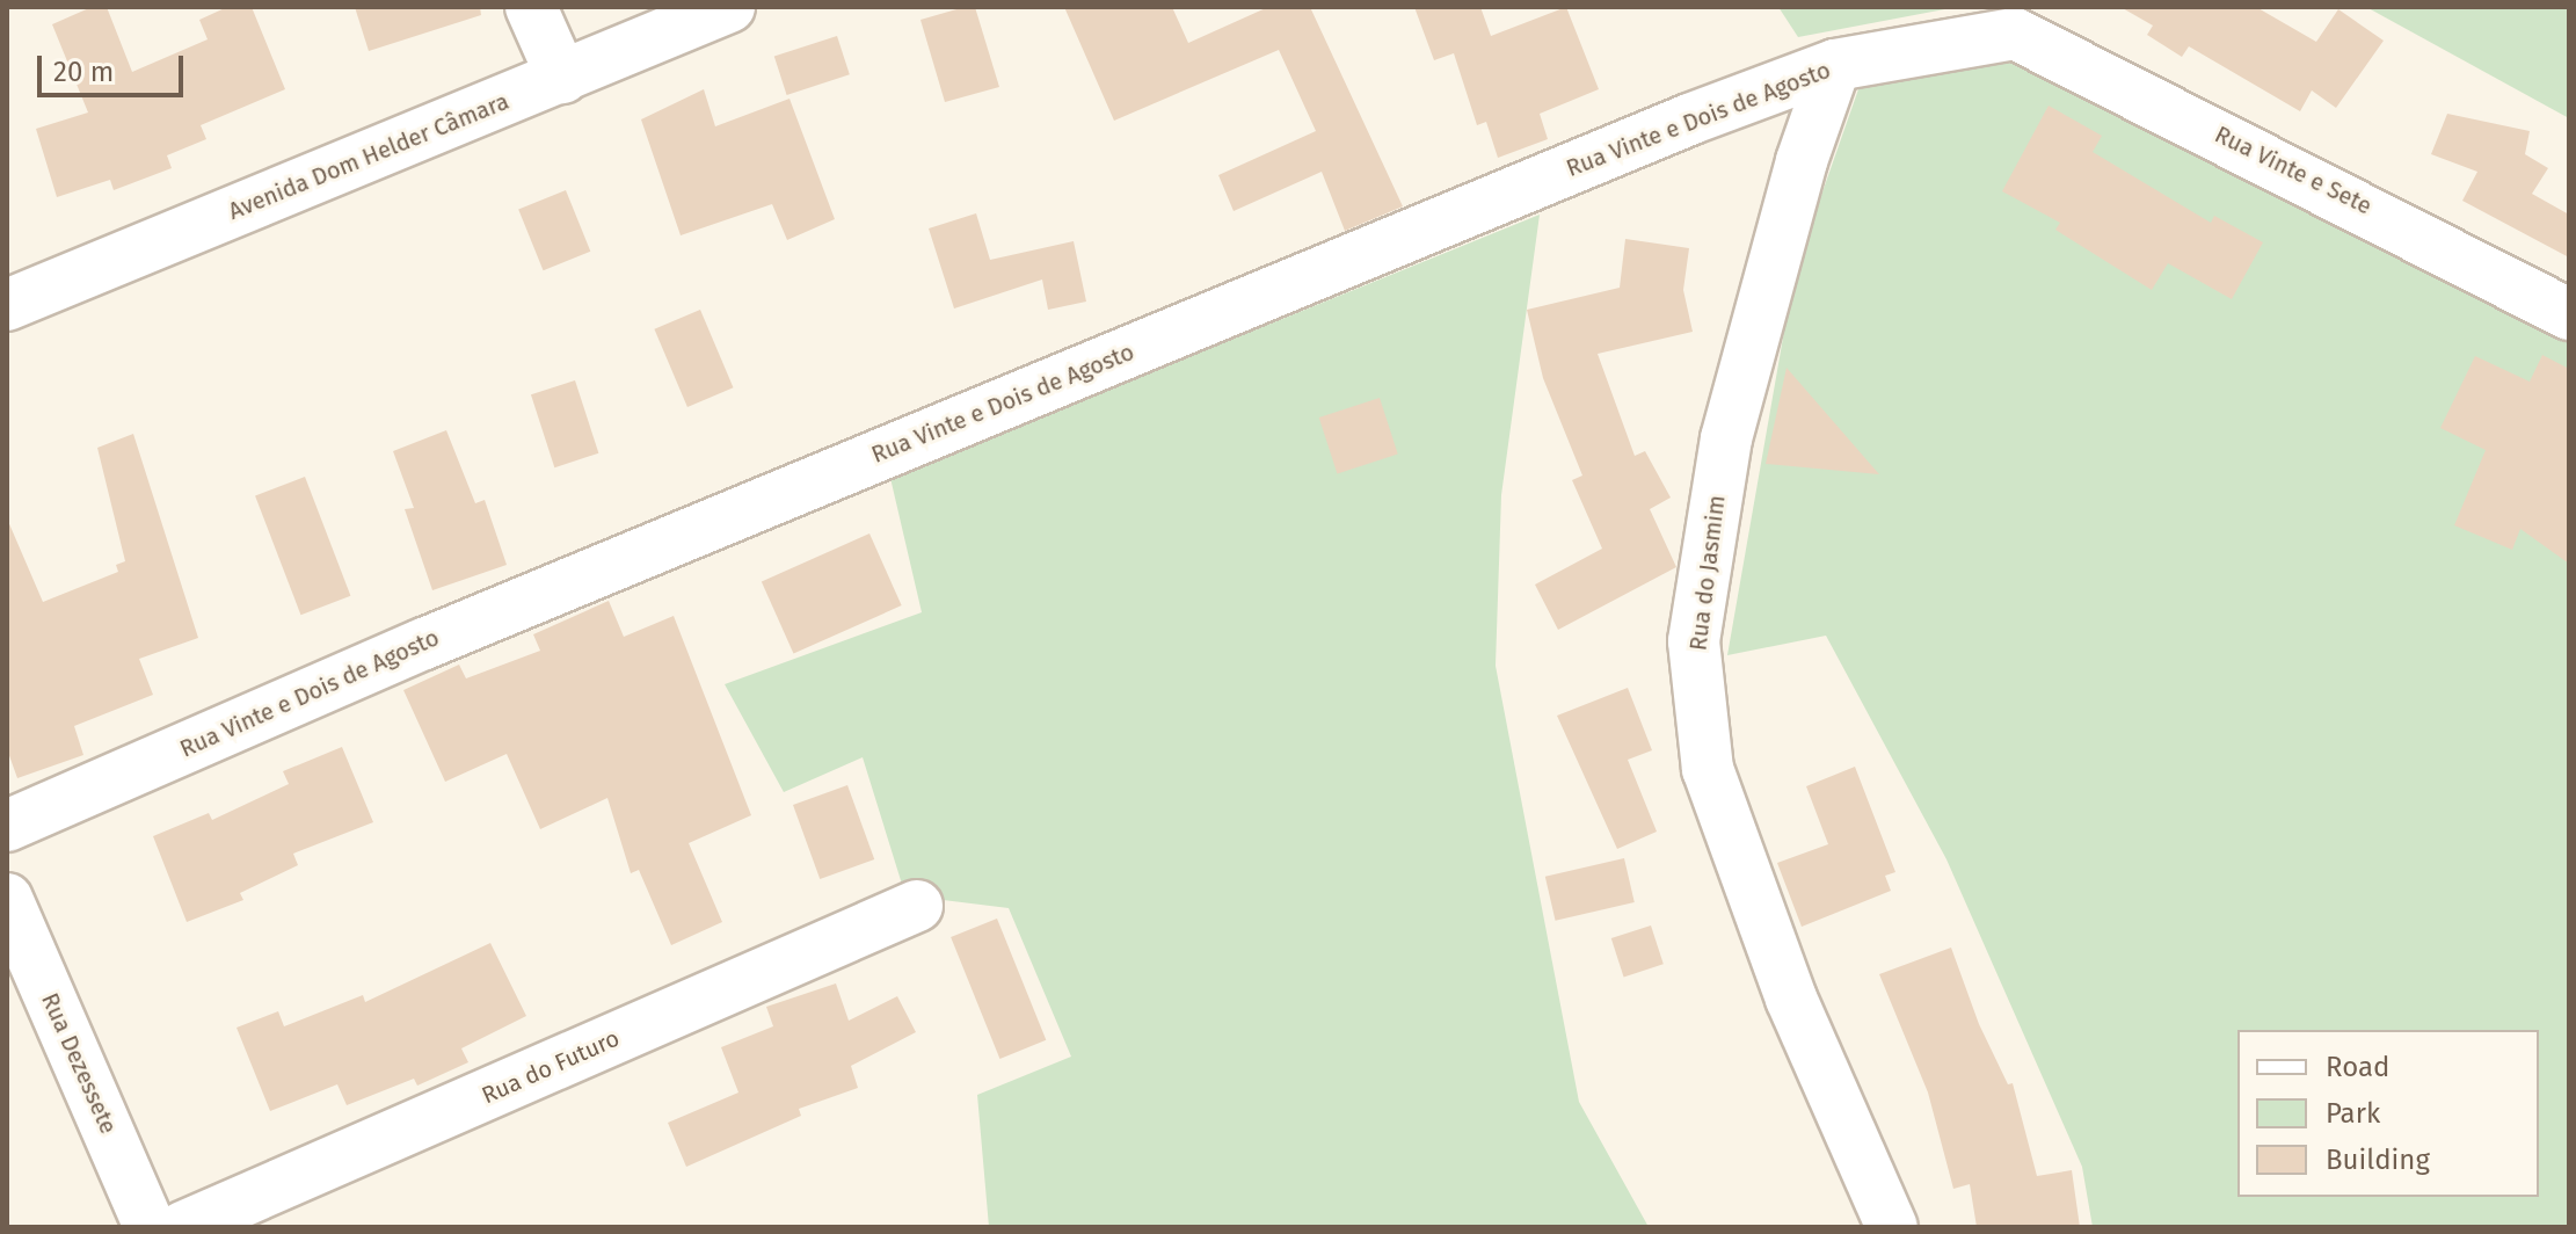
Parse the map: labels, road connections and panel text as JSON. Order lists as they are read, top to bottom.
{
  "streets": {
    "street": [
      "Rua Vinte e Dois de Agosto",
      "Avenida Dom Helder Câmara",
      "Rua Vinte e Sete",
      "Rua do Jasmim",
      "Rua Dezessete",
      "Rua do Futuro"
    ]
  },
  "crossings": [
    ["Rua Vinte e Dois de Agosto", "Rua Vinte e Sete"],
    ["Rua Vinte e Dois de Agosto", "Rua do Jasmim"]
  ],
  "legend": ["Road", "Park", "Building"],
  "scale_bar": "20 m"
}
